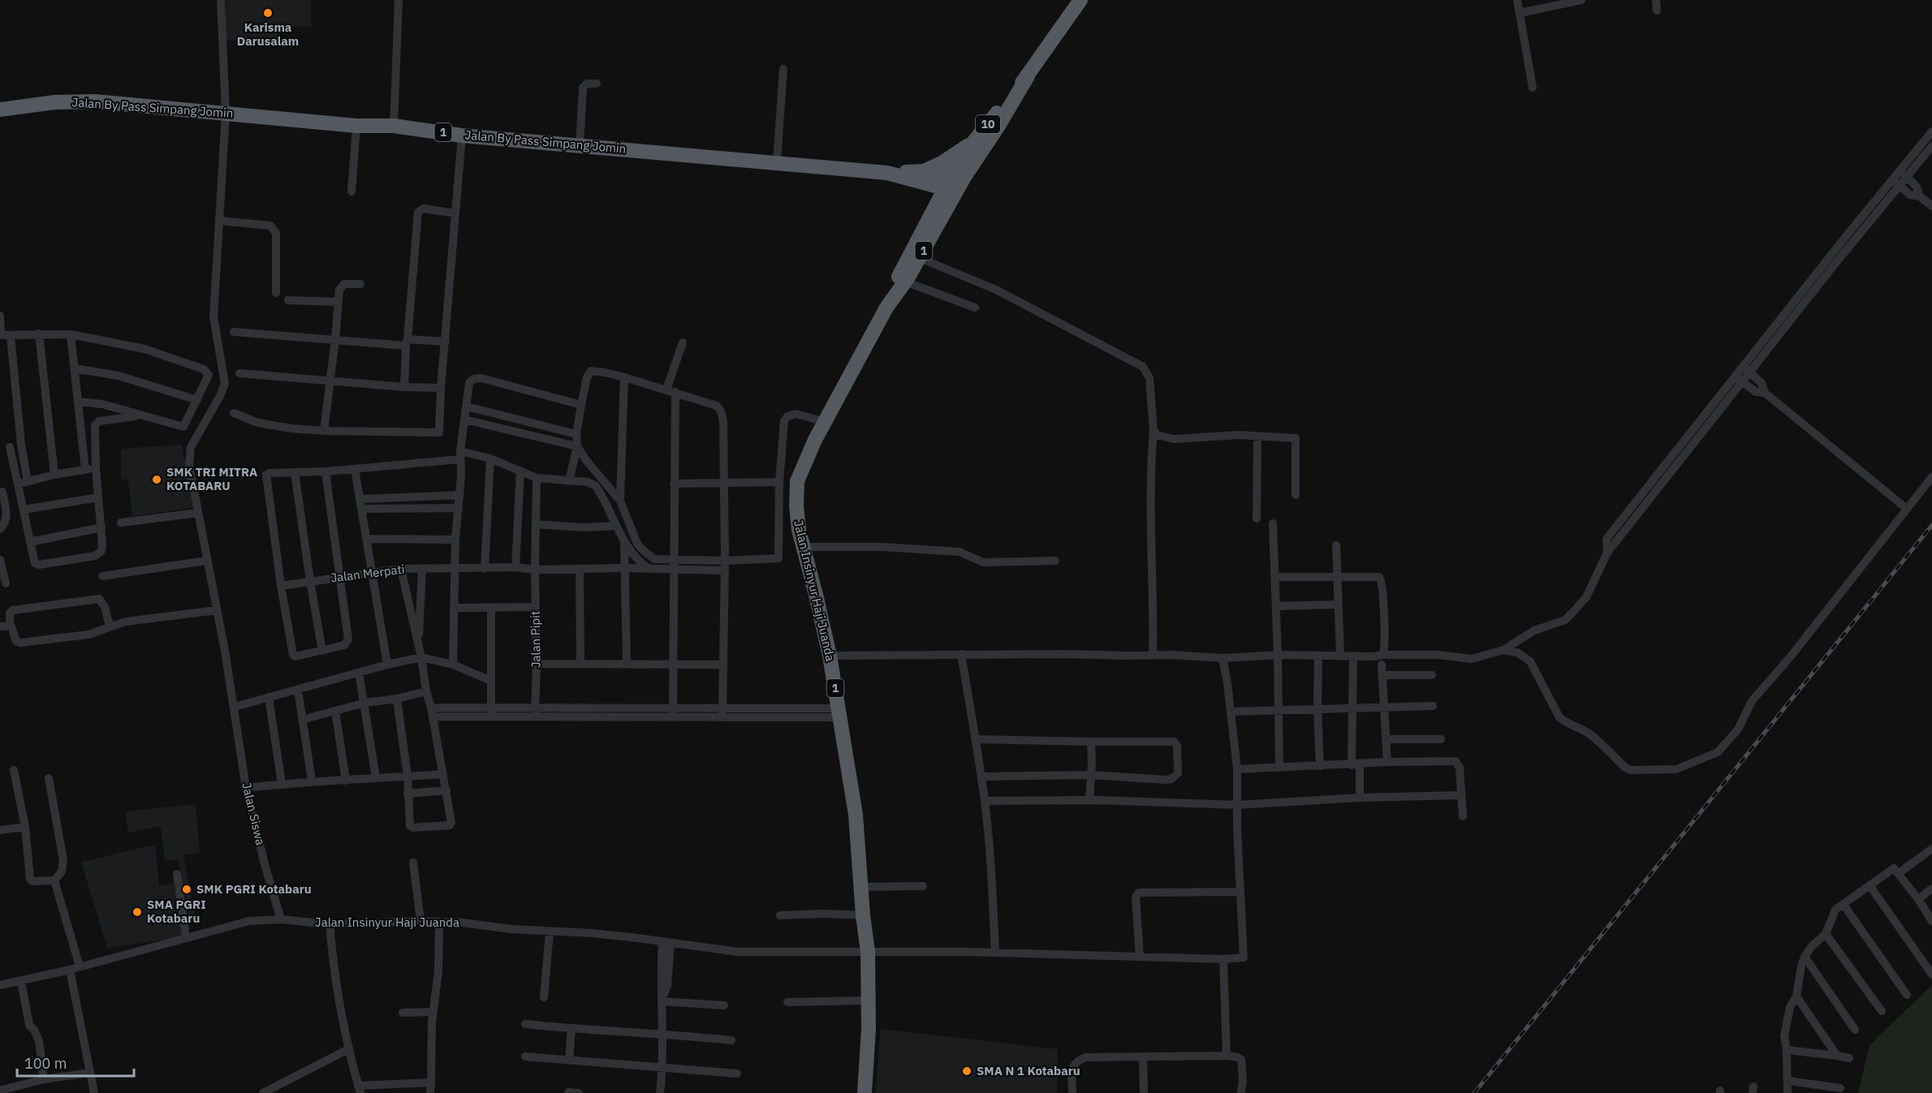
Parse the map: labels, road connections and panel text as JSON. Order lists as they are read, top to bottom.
{
  "streets": {
    "highway": [
      "Jalan By Pass Simpang Jomin",
      "10",
      "1",
      "Jalan Insinyur Haji Juanda"
    ],
    "street": ["Jalan Merpati", "Jalan Pipit", "Jalan Siswa"]
  },
  "crossings": [
    ["Jalan By Pass Simpang Jomin", "10"],
    ["Jalan By Pass Simpang Jomin", "Jalan Insinyur Haji Juanda"],
    ["Jalan By Pass Simpang Jomin", "Jalan Siswa"],
    ["10", "Jalan Insinyur Haji Juanda"],
    ["Jalan Merpati", "Jalan Pipit"],
    ["Jalan Insinyur Haji Juanda", "Jalan Siswa"]
  ],
  "places": [
    "Karisma Darusalam",
    "SMK TRI MITRA KOTABARU",
    "SMK PGRI Kotabaru",
    "SMA PGRI Kotabaru",
    "SMA N 1 Kotabaru"
  ],
  "scale_bar": "100 m"
}
